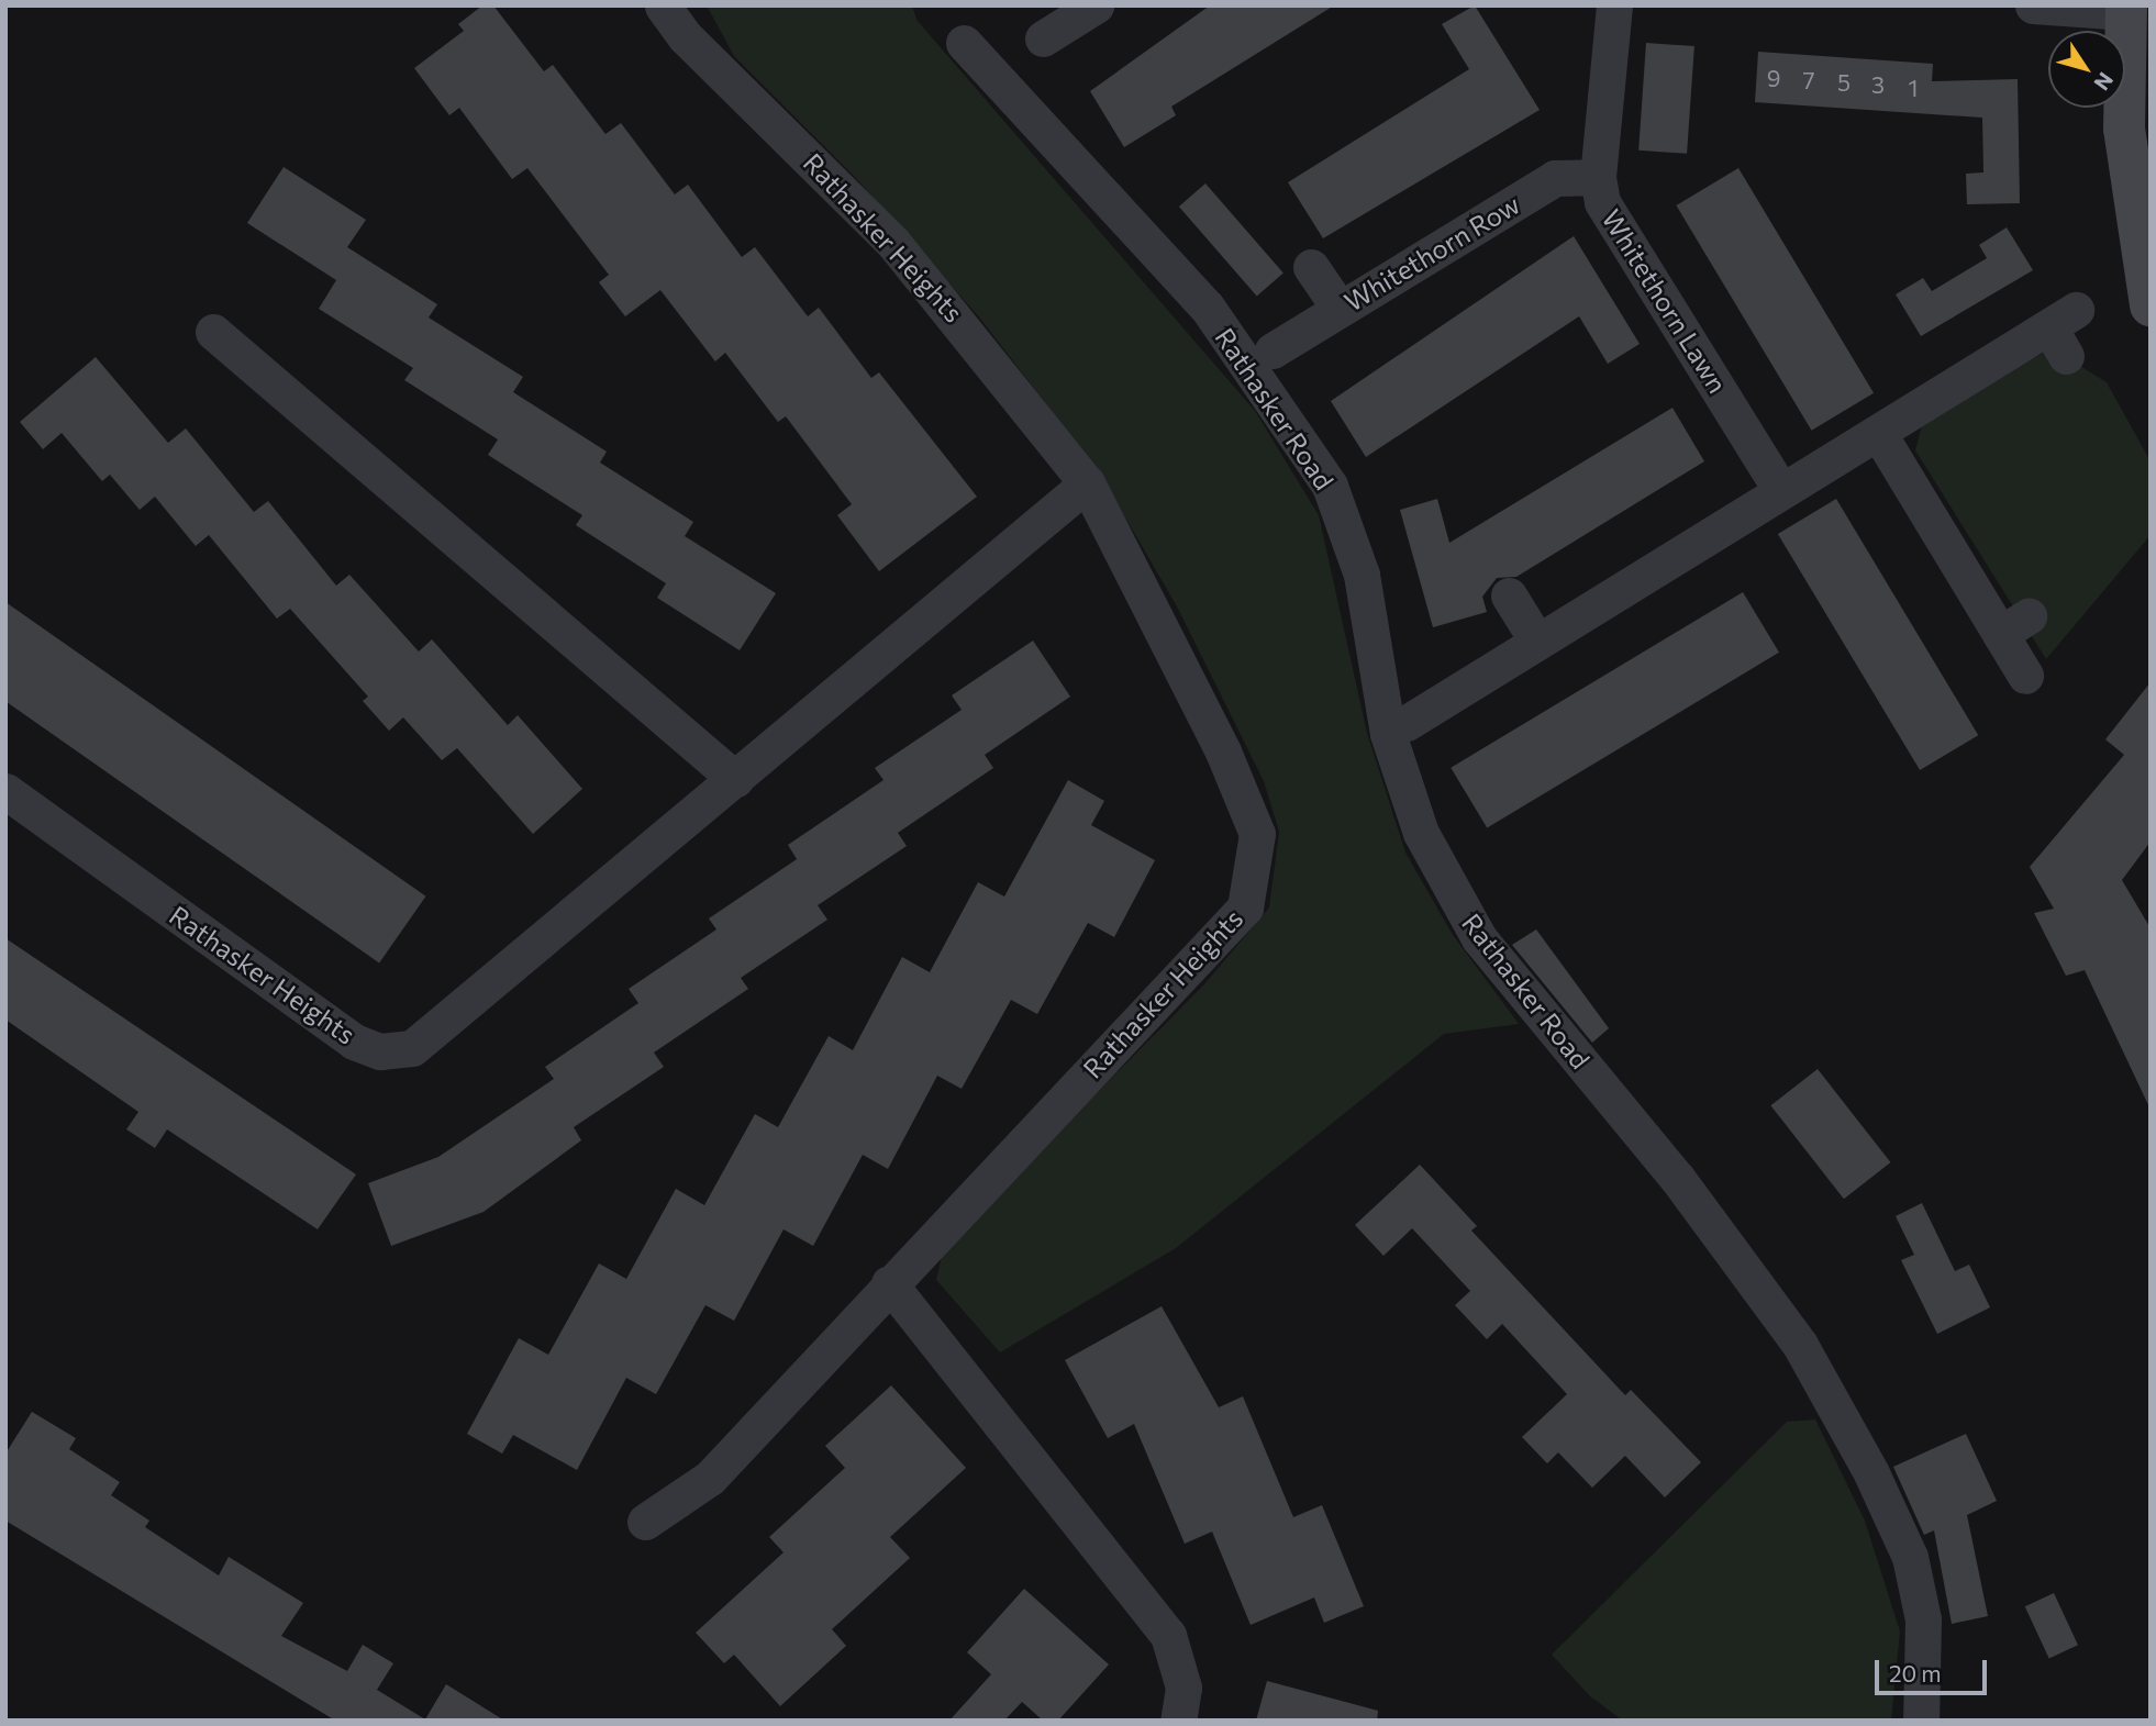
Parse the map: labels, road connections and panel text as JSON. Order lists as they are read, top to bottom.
{
  "streets": {
    "street": [
      "Rathasker Heights",
      "Whitethorn Row",
      "Whitethorn Lawn",
      "Rathasker Road"
    ]
  },
  "crossings": [
    ["Whitethorn Row", "Whitethorn Lawn"]
  ],
  "house_numbers": [
    "9",
    "7",
    "5",
    "3",
    "1"
  ],
  "scale_bar": "20 m",
  "north": "bottom right"
}
